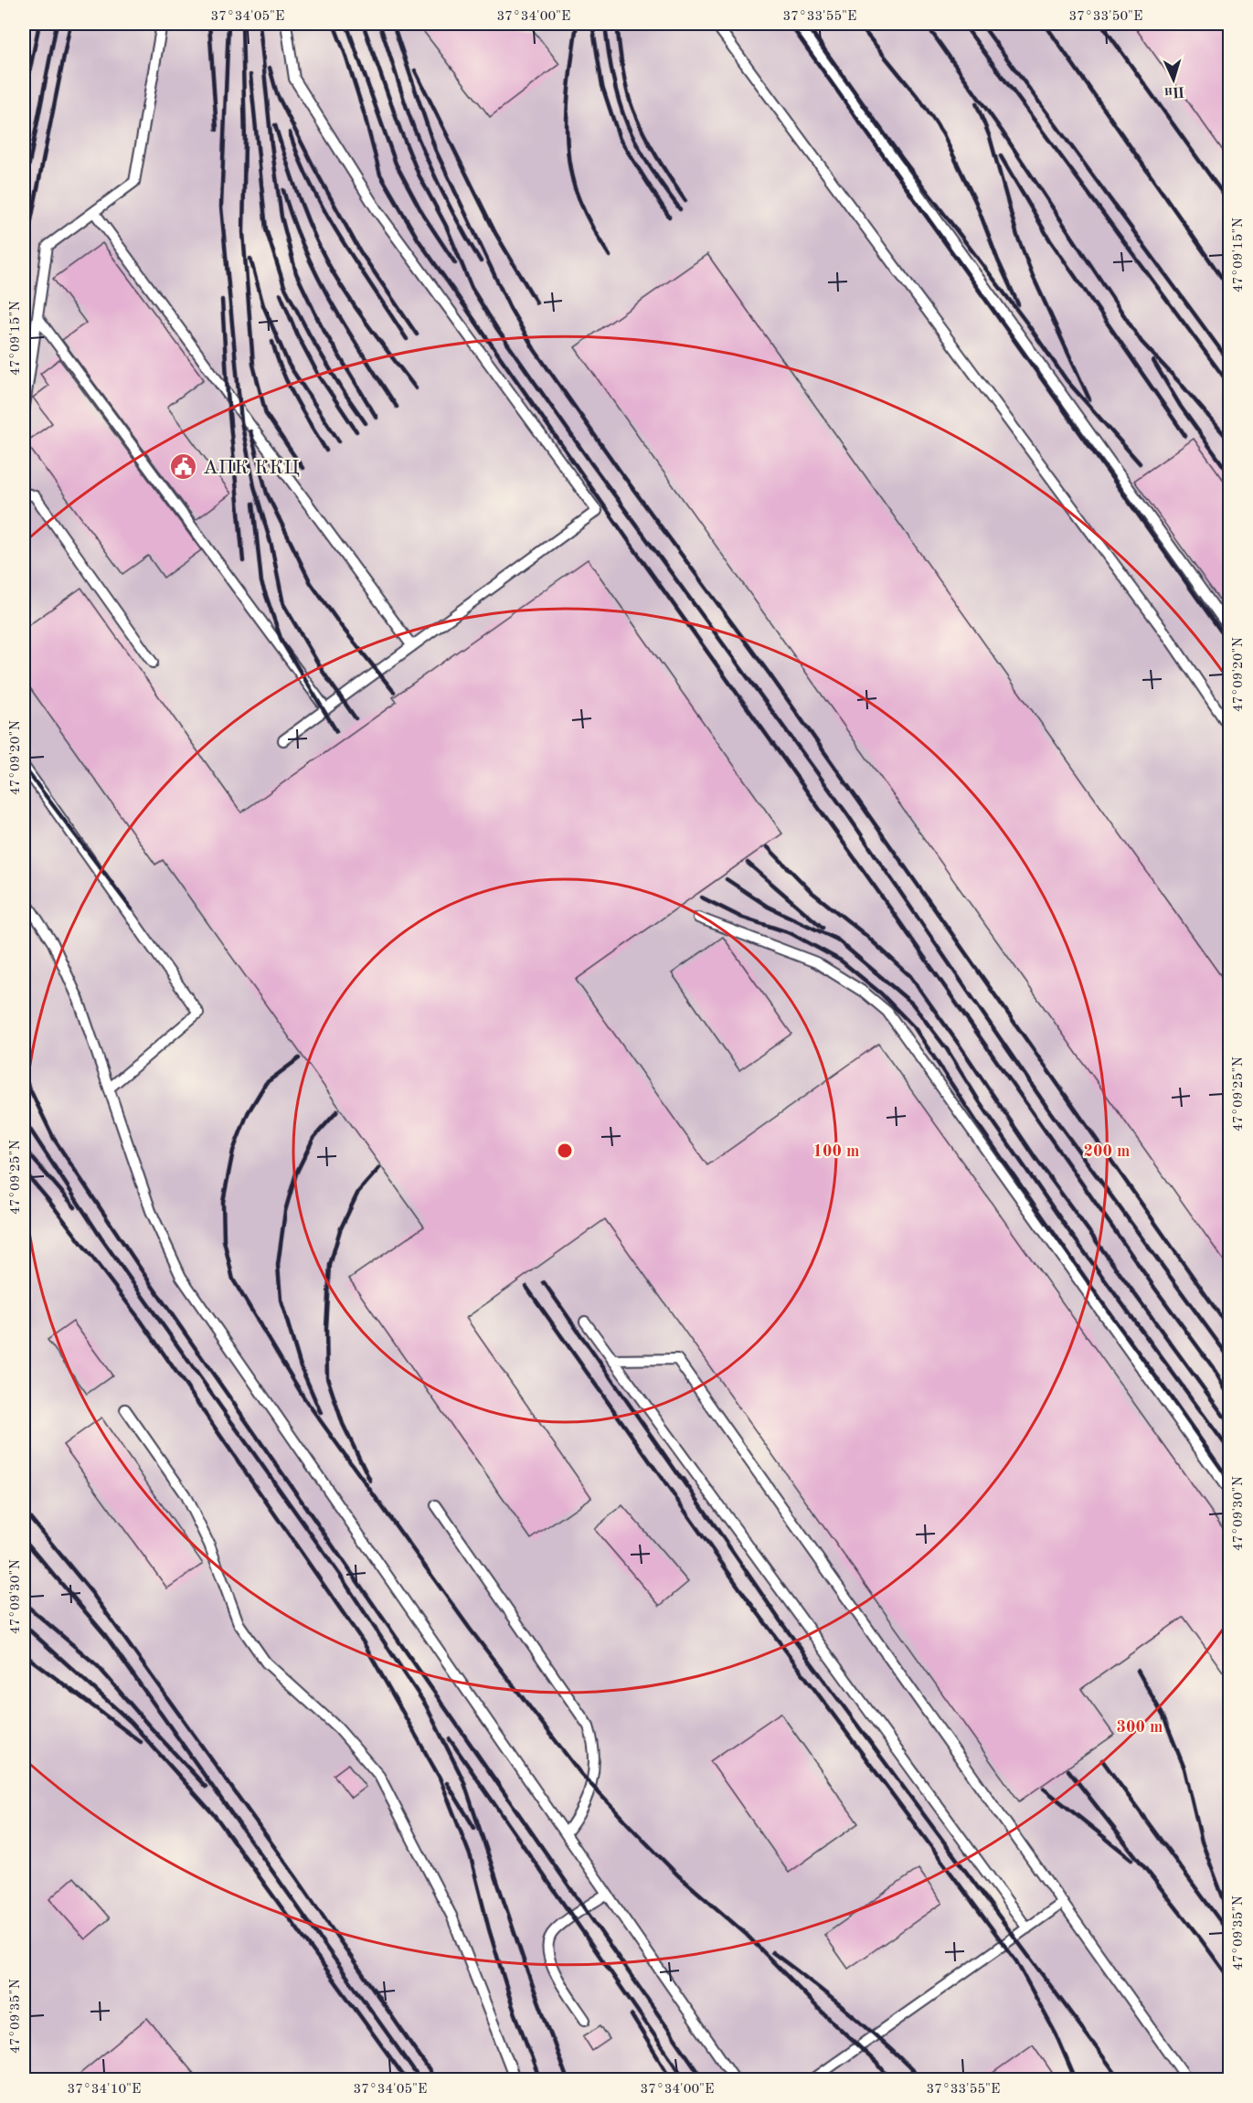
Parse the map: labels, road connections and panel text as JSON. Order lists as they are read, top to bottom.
{
  "places": {
    "public building": ["АПК ККЦ"]
  },
  "north": "bottom",
  "coordinates": [
    "37°34'05\"E",
    "37°34'00\"E",
    "37°33'55\"E",
    "37°33'50\"E",
    "47°09'15\"N",
    "47°09'20\"N",
    "47°09'25\"N",
    "47°09'30\"N",
    "47°09'35\"N",
    "37°34'10\"E"
  ],
  "rings": ["100 m", "200 m", "300 m"]
}
